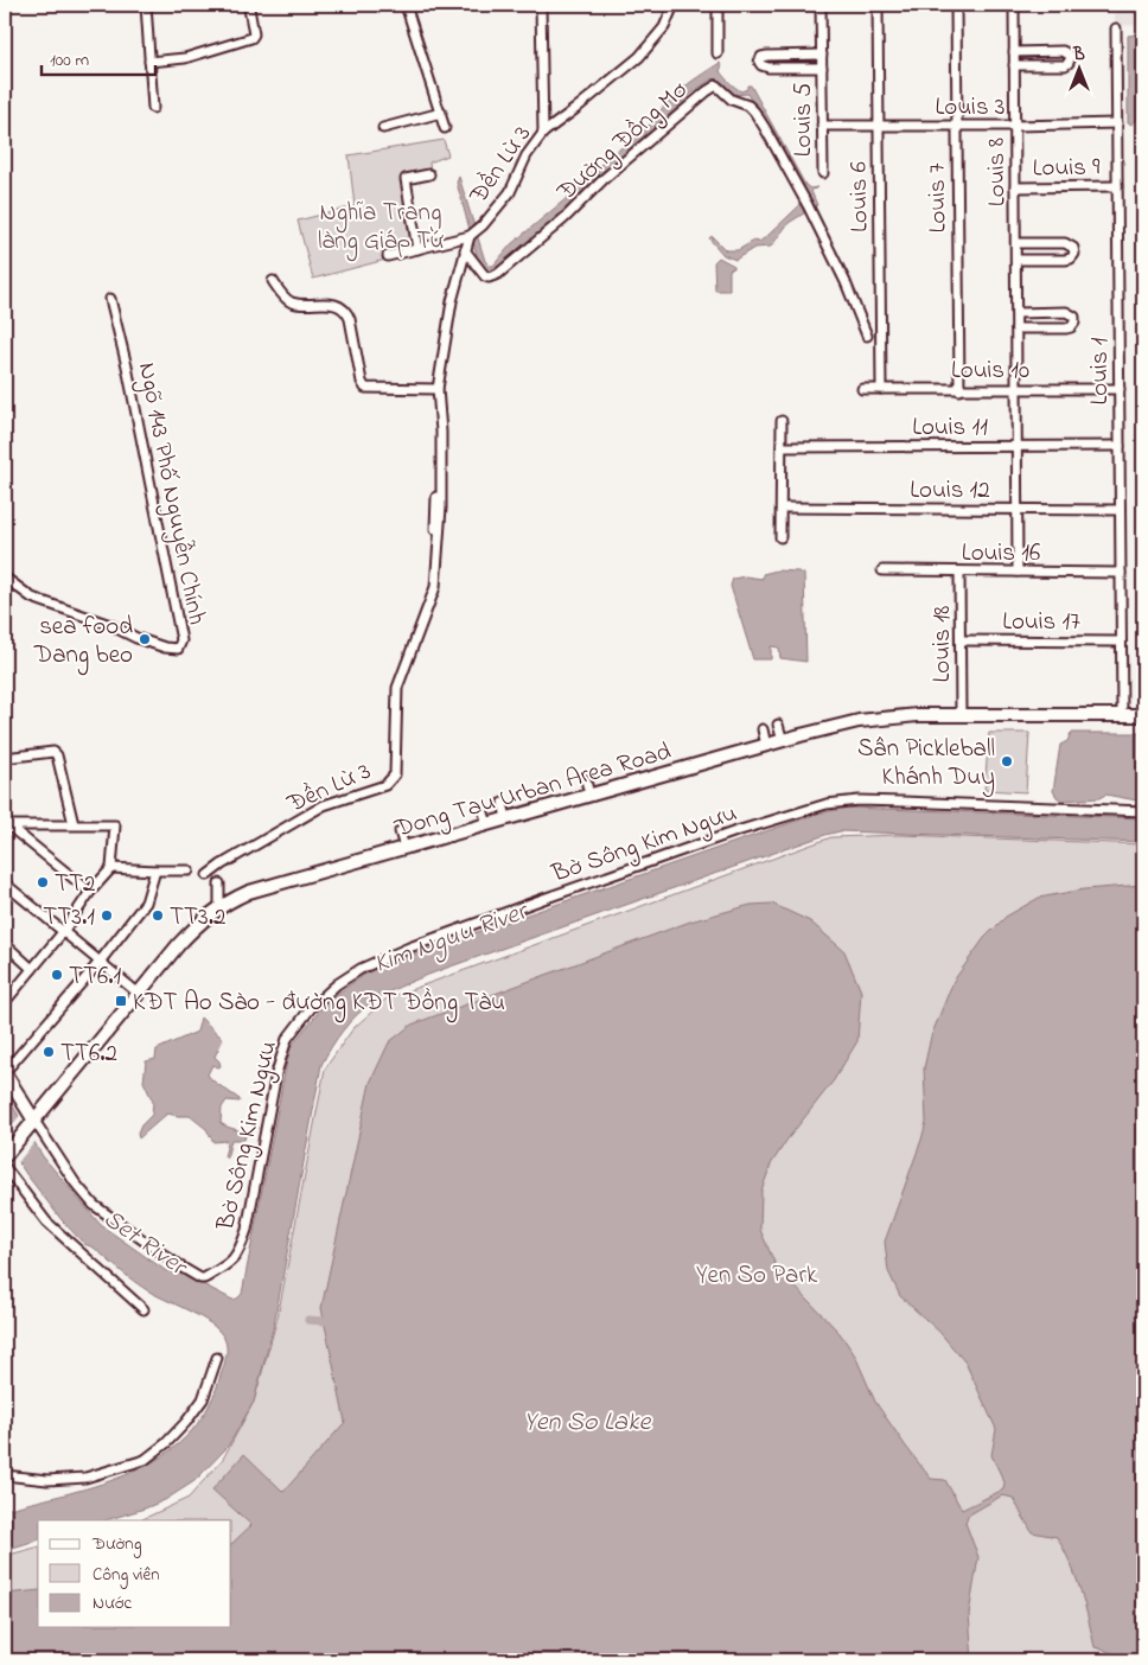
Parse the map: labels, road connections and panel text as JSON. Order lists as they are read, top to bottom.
{
  "streets": {
    "main road": ["Dong Tau Urban Area Road"],
    "street": [
      "Louis 3",
      "Louis 5",
      "Đường Đồng Mơ",
      "Đền Lừ 3",
      "Louis 9",
      "Louis 8",
      "Louis 6",
      "Louis 7",
      "Louis 10",
      "Louis 1",
      "Louis 11",
      "Louis 12",
      "Ngõ 143 Phố Nguyễn Chính",
      "Louis 16",
      "Louis 17",
      "Louis 18",
      "Bờ Sông Kim Ngưu"
    ]
  },
  "crossings": [
    ["Louis 3", "Louis 5"],
    ["Louis 3", "Louis 8"],
    ["Louis 3", "Louis 6"],
    ["Louis 3", "Louis 7"],
    ["Louis 3", "Louis 1"],
    ["Đường Đồng Mơ", "Đền Lừ 3"],
    ["Louis 9", "Louis 8"],
    ["Louis 9", "Louis 1"],
    ["Louis 8", "Louis 10"],
    ["Louis 8", "Louis 11"],
    ["Louis 8", "Louis 12"],
    ["Louis 8", "Louis 16"],
    ["Louis 6", "Louis 10"],
    ["Louis 7", "Louis 10"],
    ["Louis 10", "Louis 1"],
    ["Louis 1", "Louis 11"],
    ["Louis 1", "Louis 12"],
    ["Louis 1", "Louis 16"],
    ["Louis 1", "Louis 17"],
    ["Louis 1", "Dong Tau Urban Area Road"],
    ["Louis 16", "Louis 18"],
    ["Louis 17", "Louis 18"],
    ["Louis 18", "Dong Tau Urban Area Road"],
    ["Dong Tau Urban Area Road", "Bờ Sông Kim Ngưu"]
  ],
  "water": ["Kim Nguu River", "Set River", "Yen So Lake"],
  "parks": ["Nghĩa Trang làng Giáp Tứ", "Yen So Park"],
  "places": {
    "other": [
      "sea food Dang beo",
      "Sân Pickleball Khánh Duy",
      "TT2",
      "TT3.1",
      "TT3.2",
      "TT6.1",
      "TT6.2"
    ],
    "transit": ["KĐT Ao Sào - đường KĐT Đồng Tàu"]
  },
  "legend": ["Đường", "Công viên", "Nước"],
  "scale_bar": "100 m",
  "north": "top"
}
